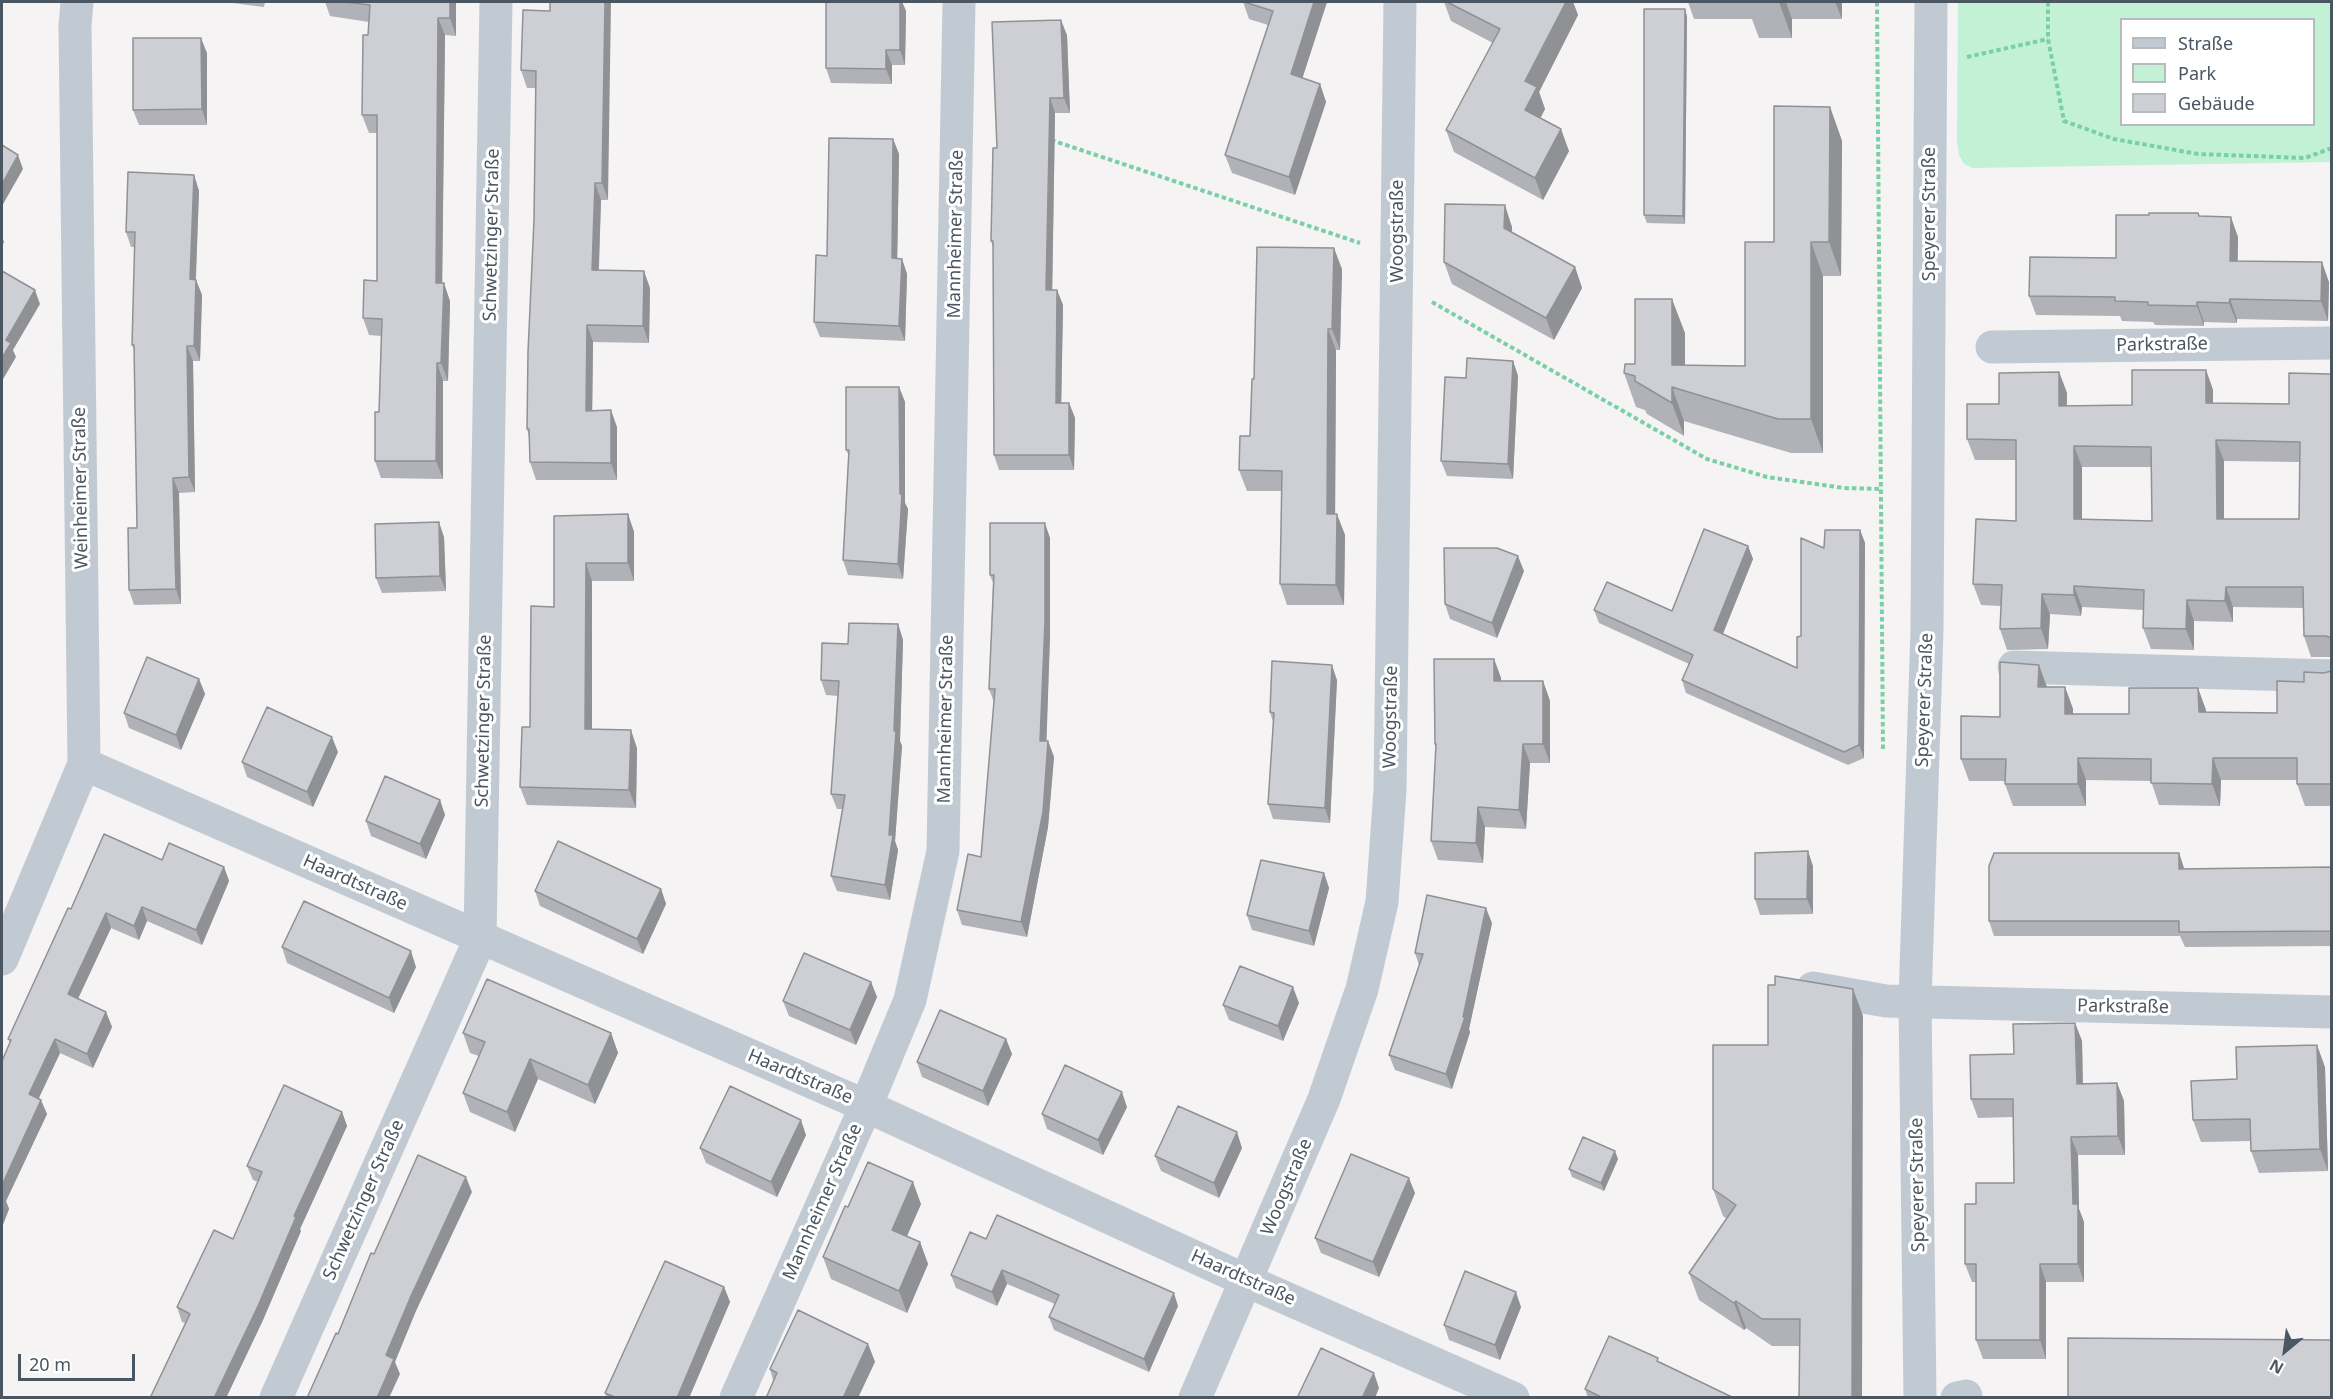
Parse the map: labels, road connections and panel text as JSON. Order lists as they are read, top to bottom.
{
  "streets": {
    "street": [
      "Speyerer Straße",
      "Woogstraße",
      "Mannheimer Straße",
      "Schwetzinger Straße",
      "Parkstraße",
      "Weinheimer Straße",
      "Haardtstraße"
    ]
  },
  "crossings": [
    ["Speyerer Straße", "Parkstraße"],
    ["Woogstraße", "Haardtstraße"],
    ["Mannheimer Straße", "Haardtstraße"],
    ["Schwetzinger Straße", "Haardtstraße"],
    ["Weinheimer Straße", "Haardtstraße"]
  ],
  "legend": ["Straße", "Park", "Gebäude"],
  "scale_bar": "20 m",
  "north": "bottom left"
}
